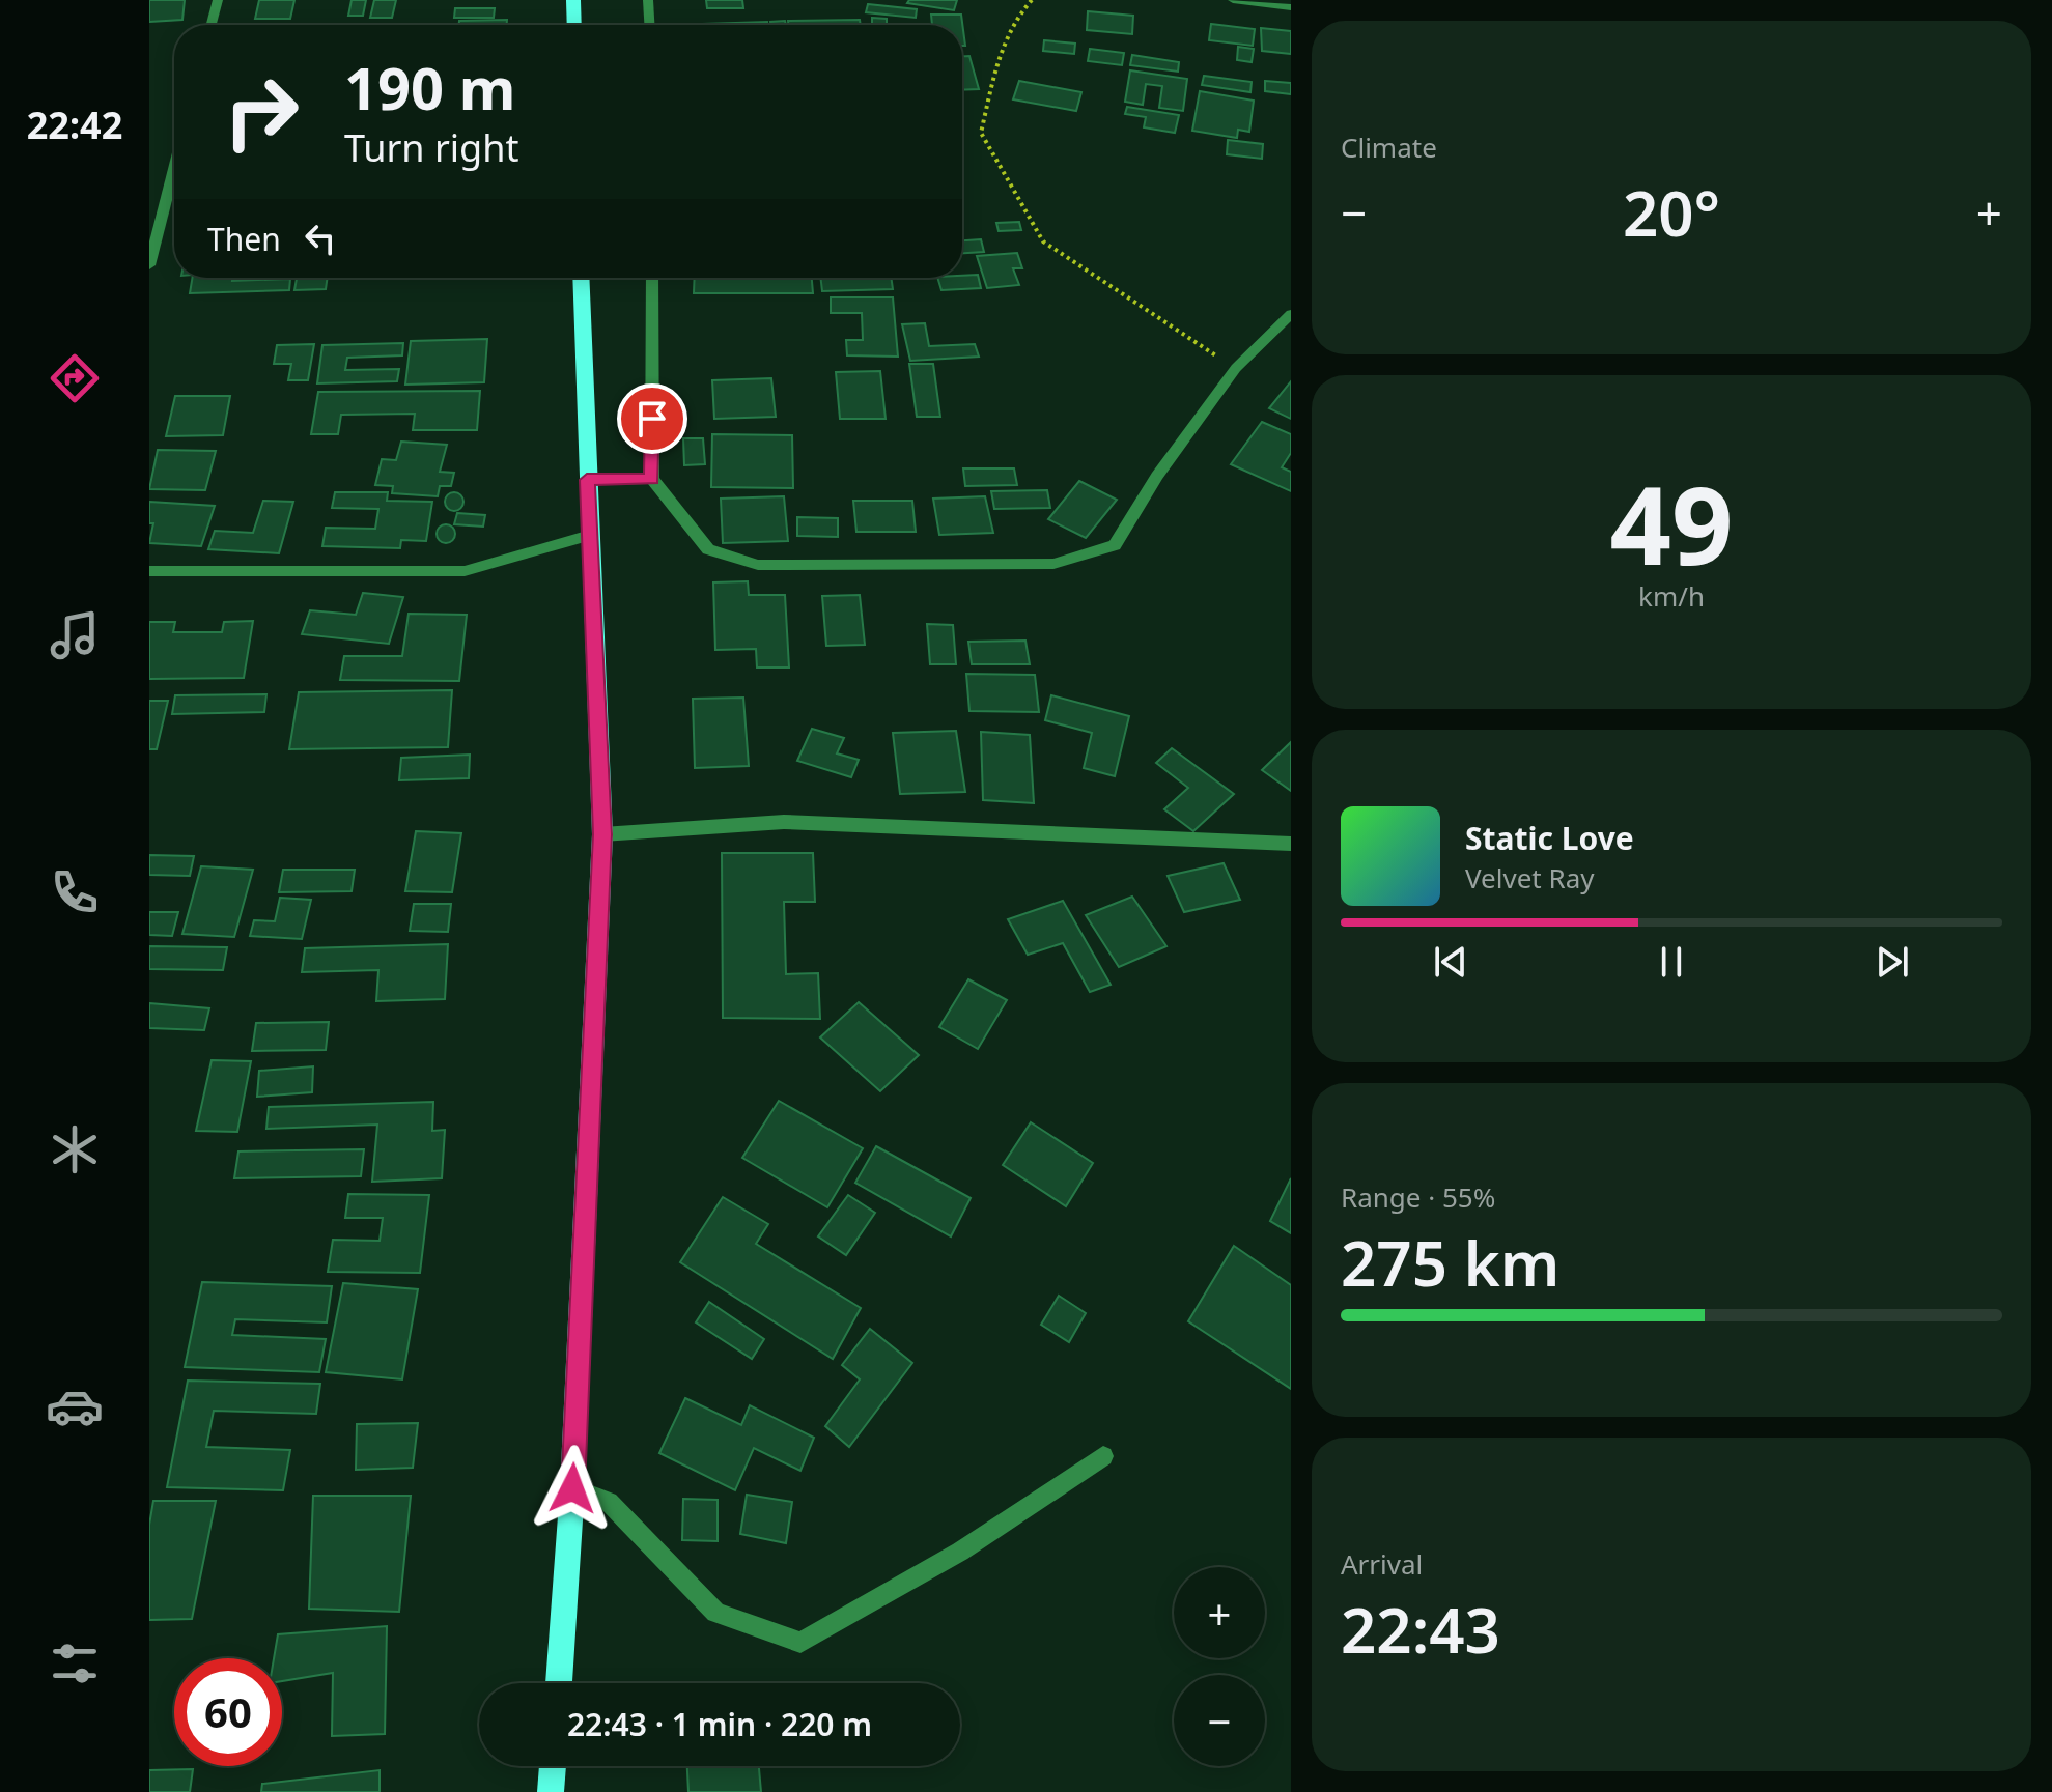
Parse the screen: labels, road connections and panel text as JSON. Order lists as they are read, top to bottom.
{
  "page": {
    "tabs": "22:42",
    "tile": [
      "Climate",
      ["49", "km/h"],
      ["Range · 55%", "275 km"],
      ["Arrival", "22:43"]
    ],
    "turn": ["190 m", "Turn right"],
    "heat": ["−", "20°", "+"],
    "then": "Then",
    "song": ["Static Love", "Velvet Ray"],
    "map_buttons": ["+", "−"],
    "limit": "60",
    "trip": "22:43 · 1 min · 220 m"
  }
}
